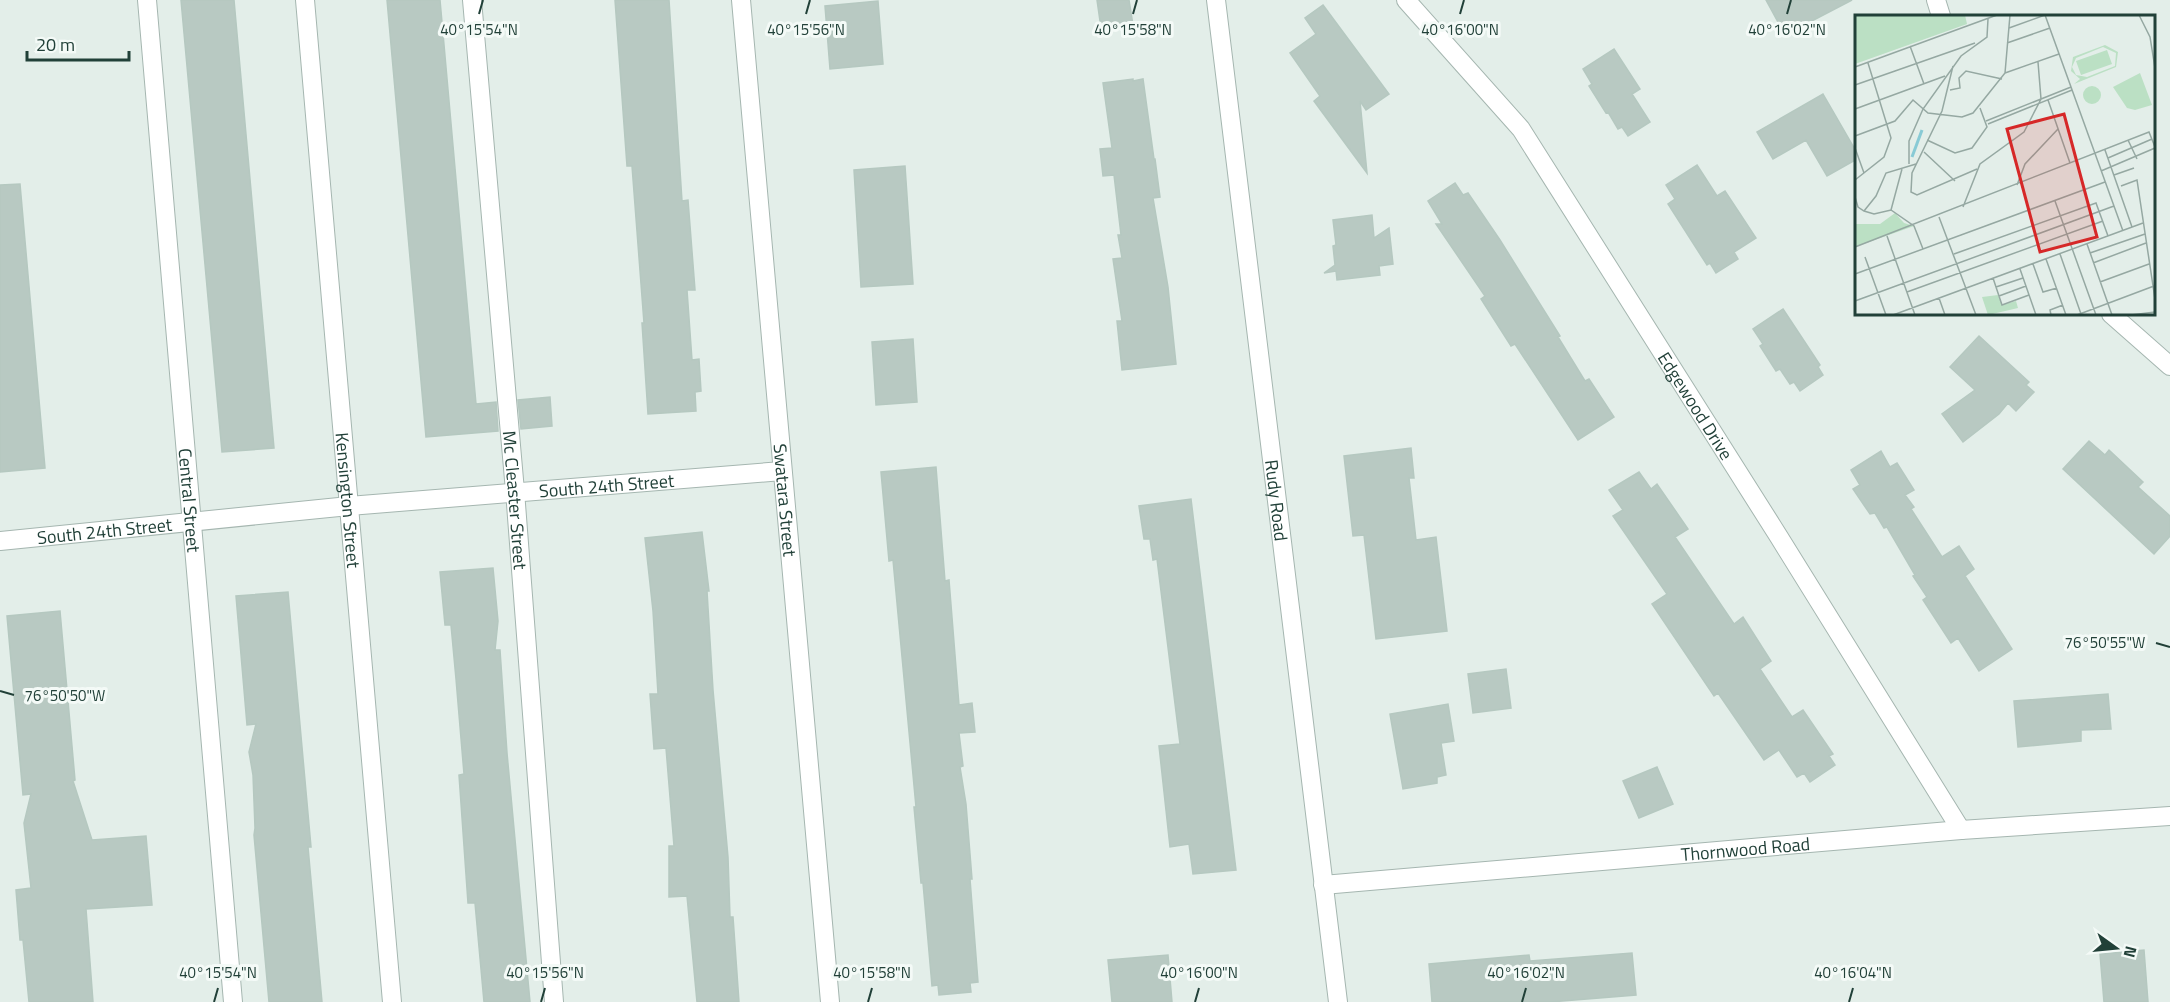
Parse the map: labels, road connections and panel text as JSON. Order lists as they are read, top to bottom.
{
  "streets": {
    "street": [
      "Edgewood Drive",
      "South 24th Street",
      "Central Street",
      "Kensington Street",
      "Mc Cleaster Street",
      "Swatara Street",
      "Rudy Road",
      "Thornwood Road"
    ]
  },
  "crossings": [
    ["Edgewood Drive", "Thornwood Road"],
    ["South 24th Street", "Central Street"],
    ["South 24th Street", "Kensington Street"],
    ["South 24th Street", "Mc Cleaster Street"],
    ["South 24th Street", "Swatara Street"],
    ["Rudy Road", "Thornwood Road"]
  ],
  "scale_bar": "20 m",
  "north": "right",
  "coordinates": [
    "40°15'54\"N",
    "40°15'56\"N",
    "40°15'58\"N",
    "40°16'00\"N",
    "40°16'02\"N",
    "76°50'55\"W",
    "76°50'50\"W",
    "40°16'04\"N"
  ]
}
